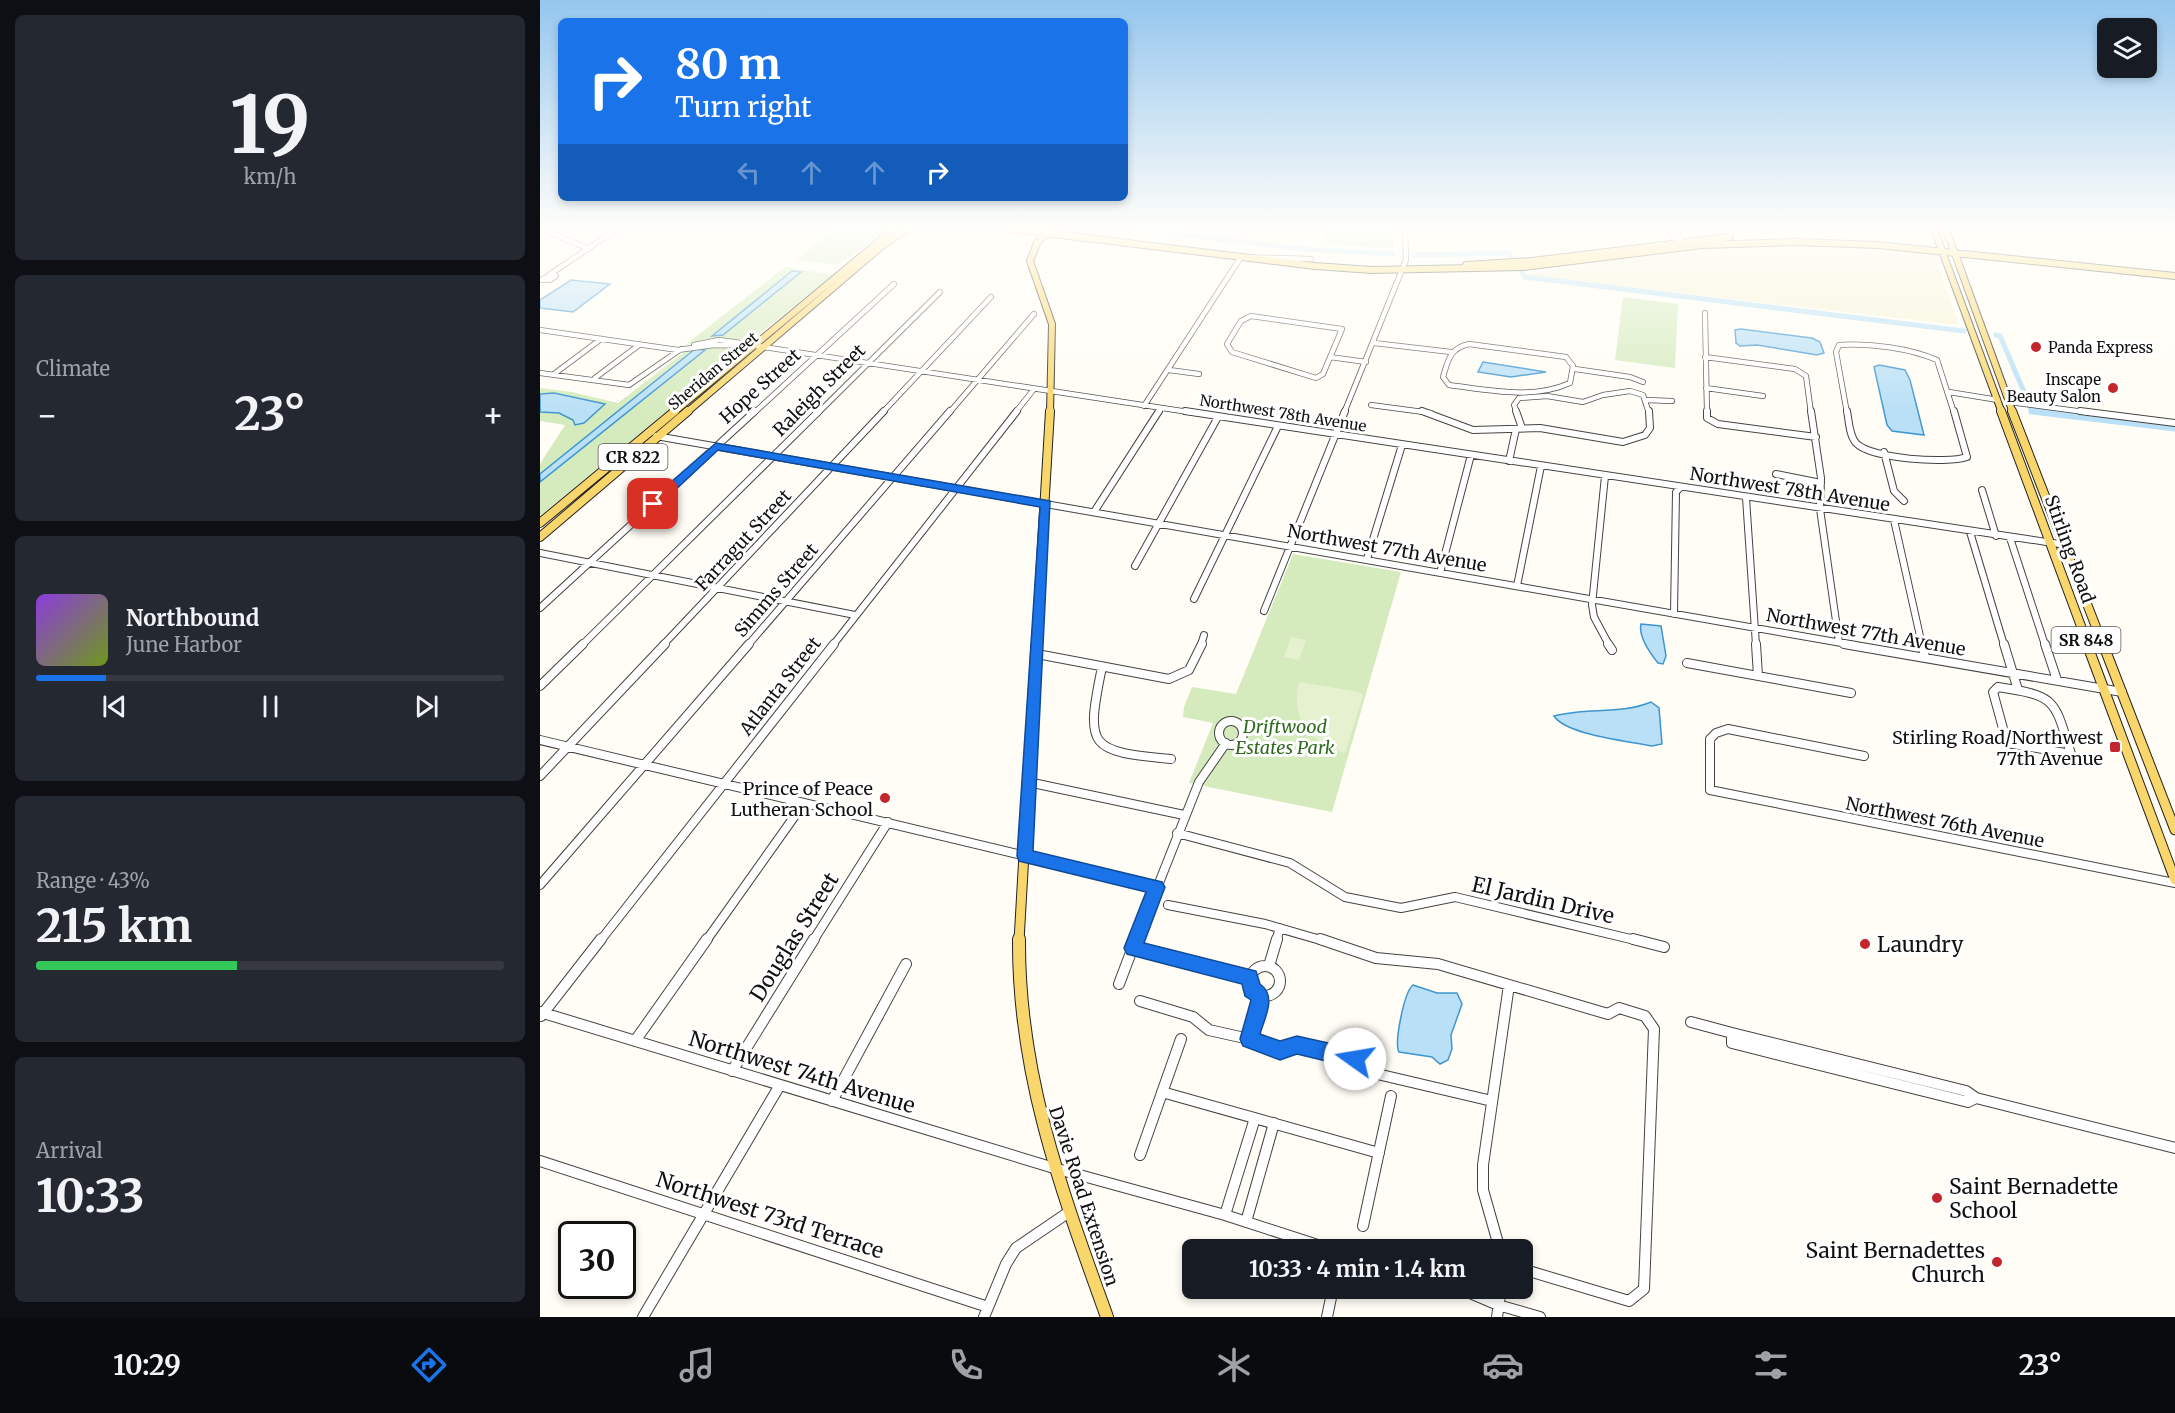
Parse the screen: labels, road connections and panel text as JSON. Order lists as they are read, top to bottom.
{
  "streets": {
    "main road": [
      "Sheridan Street",
      "CR 822",
      "Stirling Road",
      "SR 848",
      "Davie Road Extension"
    ],
    "street": [
      "Hope Street",
      "Raleigh Street",
      "Northwest 78th Avenue",
      "Farragut Street",
      "Northwest 77th Avenue",
      "Simms Street",
      "Atlanta Street",
      "Northwest 76th Avenue",
      "El Jardin Drive",
      "Douglas Street",
      "Northwest 74th Avenue",
      "Northwest 73rd Terrace"
    ]
  },
  "crossings": [
    ["Sheridan Street", "Northwest 77th Avenue"],
    ["Hope Street", "Northwest 77th Avenue"],
    ["Raleigh Street", "Northwest 77th Avenue"],
    ["Northwest 78th Avenue", "Stirling Road"],
    ["Northwest 78th Avenue", "Davie Road Extension"],
    ["Farragut Street", "Northwest 77th Avenue"],
    ["Northwest 77th Avenue", "Stirling Road"],
    ["Northwest 77th Avenue", "Simms Street"],
    ["Northwest 77th Avenue", "Atlanta Street"],
    ["Northwest 77th Avenue", "Davie Road Extension"],
    ["Stirling Road", "Northwest 76th Avenue"],
    ["Atlanta Street", "Northwest 74th Avenue"],
    ["Douglas Street", "Northwest 74th Avenue"],
    ["Northwest 74th Avenue", "Davie Road Extension"]
  ],
  "parks": ["Driftwood Estates Park"],
  "places": {
    "other": [
      "Panda Express",
      "Inscape Beauty Salon",
      "Prince of Peace Lutheran School",
      "Laundry",
      "Saint Bernadette School",
      "Saint Bernadettes Church"
    ],
    "transit": ["Stirling Road/Northwest 77th Avenue"]
  },
  "page": {
    "tile": [
      ["19", "km/h"],
      "Climate",
      ["Range · 43%", "215 km"],
      ["Arrival", "10:33"]
    ],
    "turn": ["80 m", "Turn right"],
    "heat": ["−", "23°", "+"],
    "song": ["Northbound", "June Harbor"],
    "limit": "30",
    "trip": "10:33 · 4 min · 1.4 km",
    "tabs": ["10:29", "23°"]
  }
}
